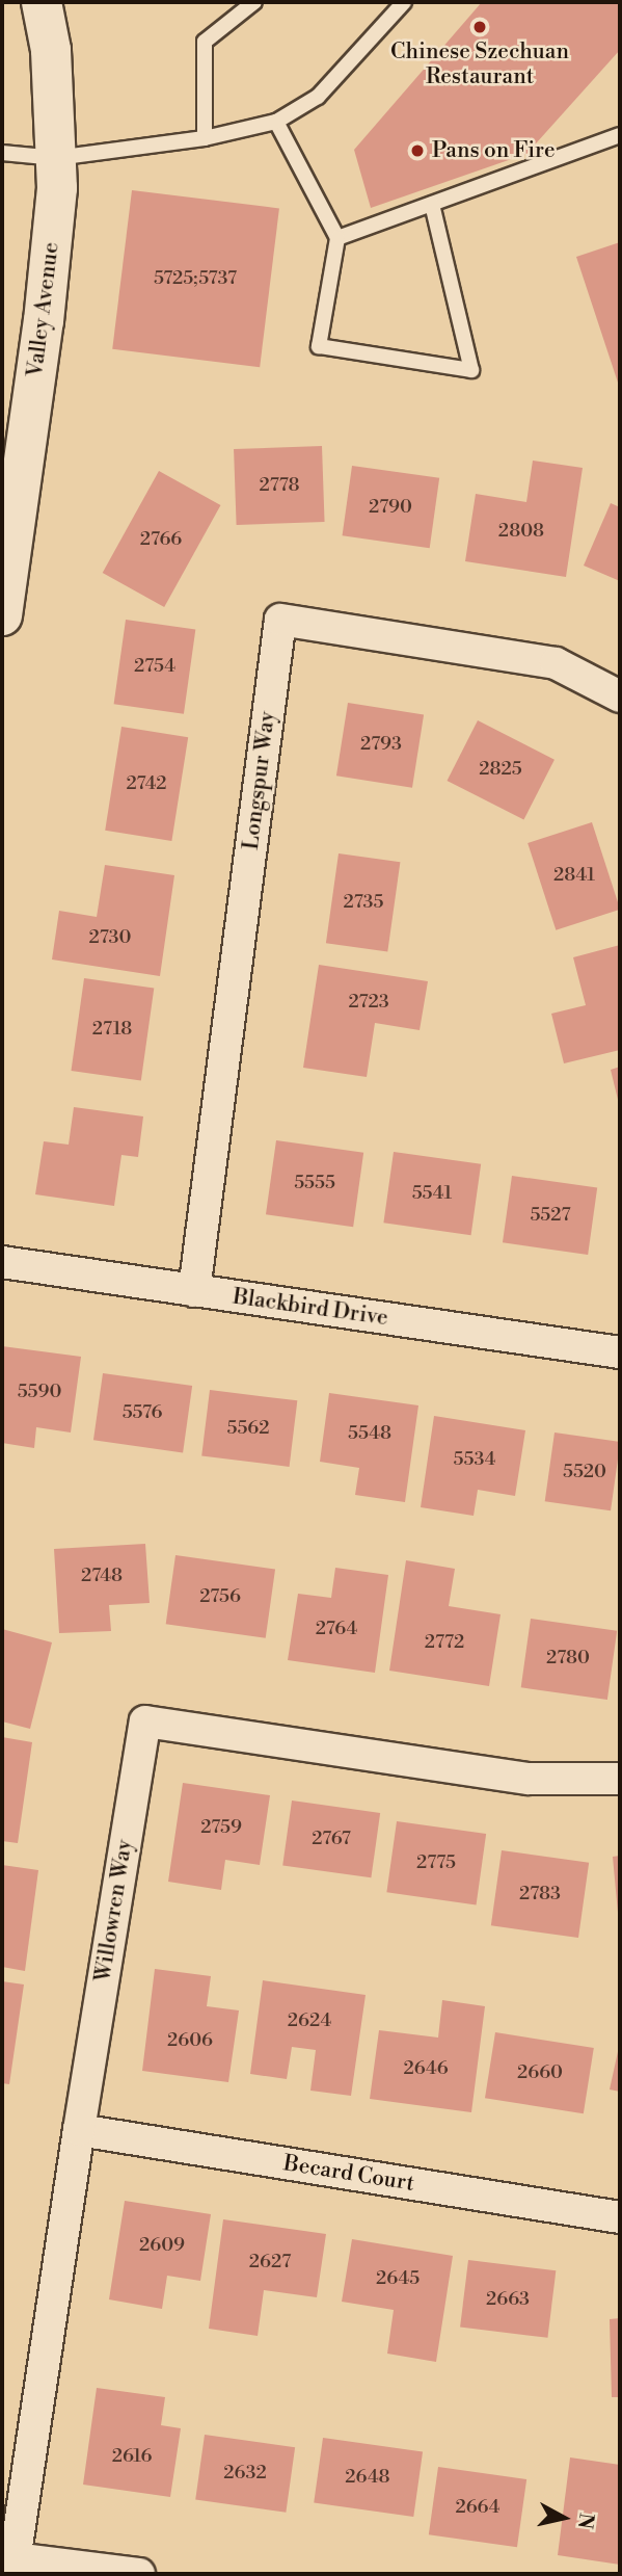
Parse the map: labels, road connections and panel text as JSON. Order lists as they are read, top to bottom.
{
  "streets": {
    "main road": ["Valley Avenue"],
    "street": [
      "Longspur Way",
      "Blackbird Drive",
      "Willowren Way",
      "Becard Court"
    ]
  },
  "crossings": [
    ["Longspur Way", "Blackbird Drive"],
    ["Willowren Way", "Becard Court"]
  ],
  "places": ["Chinese Szechuan Restaurant", "Pans on Fire"],
  "house_numbers": [
    "5725;5737",
    "2778",
    "2790",
    "2808",
    "2766",
    "2754",
    "2793",
    "2825",
    "2742",
    "2841",
    "2735",
    "2730",
    "2723",
    "2718",
    "5555",
    "5541",
    "5527",
    "5590",
    "5576",
    "5562",
    "5548",
    "5534",
    "5520",
    "2748",
    "2756",
    "2764",
    "2772",
    "2780",
    "2759",
    "2767",
    "2775",
    "2783",
    "2624",
    "2606",
    "2646",
    "2660",
    "2609",
    "2627",
    "2645",
    "2663",
    "2616",
    "2632",
    "2648",
    "2664"
  ],
  "north": "right"
}
